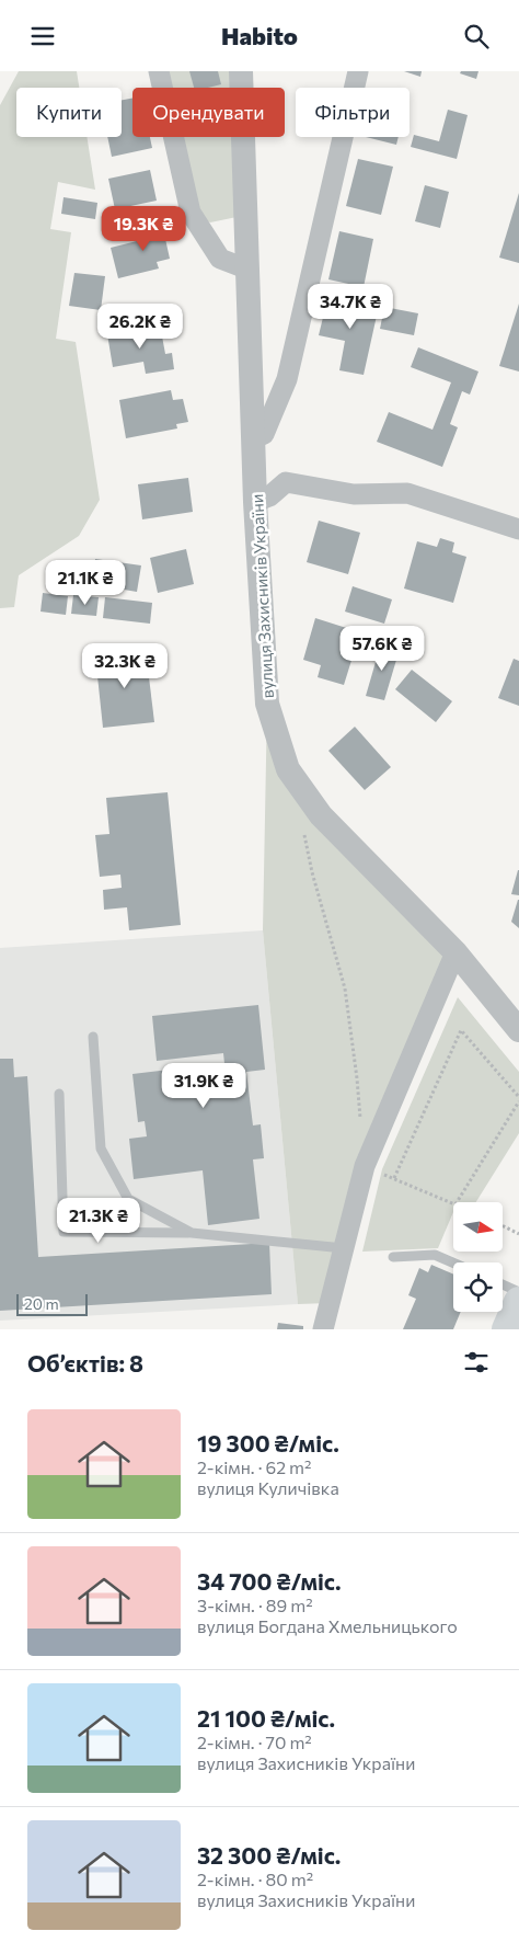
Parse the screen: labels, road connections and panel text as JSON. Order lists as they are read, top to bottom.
{
  "streets": {
    "street": ["вулиця Захисників України"]
  },
  "scale_bar": "20 m",
  "north": "right",
  "page": {
    "header": "Habito",
    "chip": ["Купити", "Орендувати", "Фільтри"],
    "price": [
      "19.3K ₴",
      "34.7K ₴",
      "26.2K ₴",
      "21.1K ₴",
      "57.6K ₴",
      "32.3K ₴",
      "31.9K ₴",
      "21.3K ₴"
    ],
    "scale": "20 m",
    "heading": "Об’єктів: 8",
    "list": [
      {
        "name": "19 300 ₴/міс.",
        "note": "2-кімн. · 62 m² · вулиця Куличівка"
      },
      {
        "name": "34 700 ₴/міс.",
        "note": "3-кімн. · 89 m² · вулиця Богдана Хмельницького"
      },
      {
        "name": "21 100 ₴/міс.",
        "note": "2-кімн. · 70 m² · вулиця Захисників України"
      },
      {
        "name": "32 300 ₴/міс.",
        "note": "2-кімн. · 80 m² · вулиця Захисників України"
      }
    ]
  }
}
